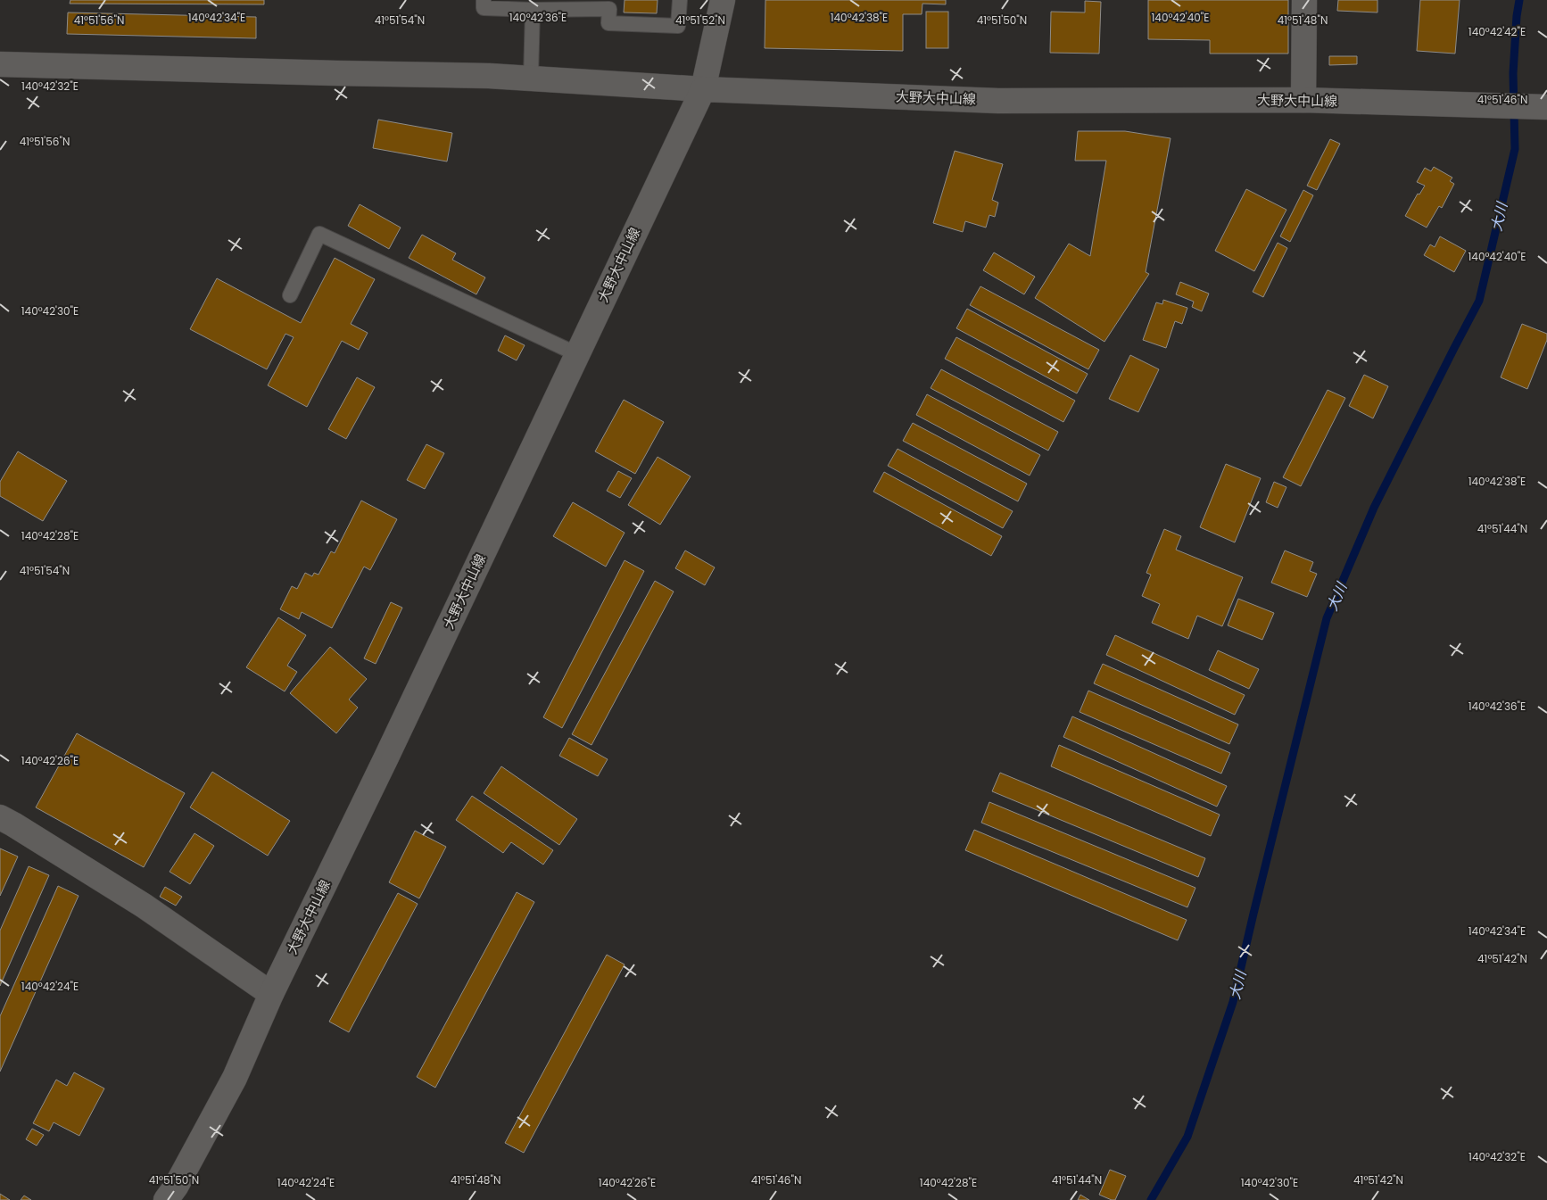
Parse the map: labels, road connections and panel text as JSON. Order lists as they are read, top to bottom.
{
  "streets": {
    "main road": ["大野大中山線"]
  },
  "water": ["大川"],
  "coordinates": [
    "140°42'40\"E",
    "140°42'34\"E",
    "140°42'36\"E",
    "140°42'38\"E",
    "41°51'56\"N",
    "41°51'54\"N",
    "41°51'52\"N",
    "41°51'50\"N",
    "41°51'48\"N",
    "140°42'42\"E",
    "140°42'32\"E",
    "41°51'46\"N",
    "140°42'30\"E",
    "41°51'44\"N",
    "140°42'28\"E",
    "140°42'26\"E",
    "41°51'42\"N",
    "140°42'24\"E"
  ]
}
